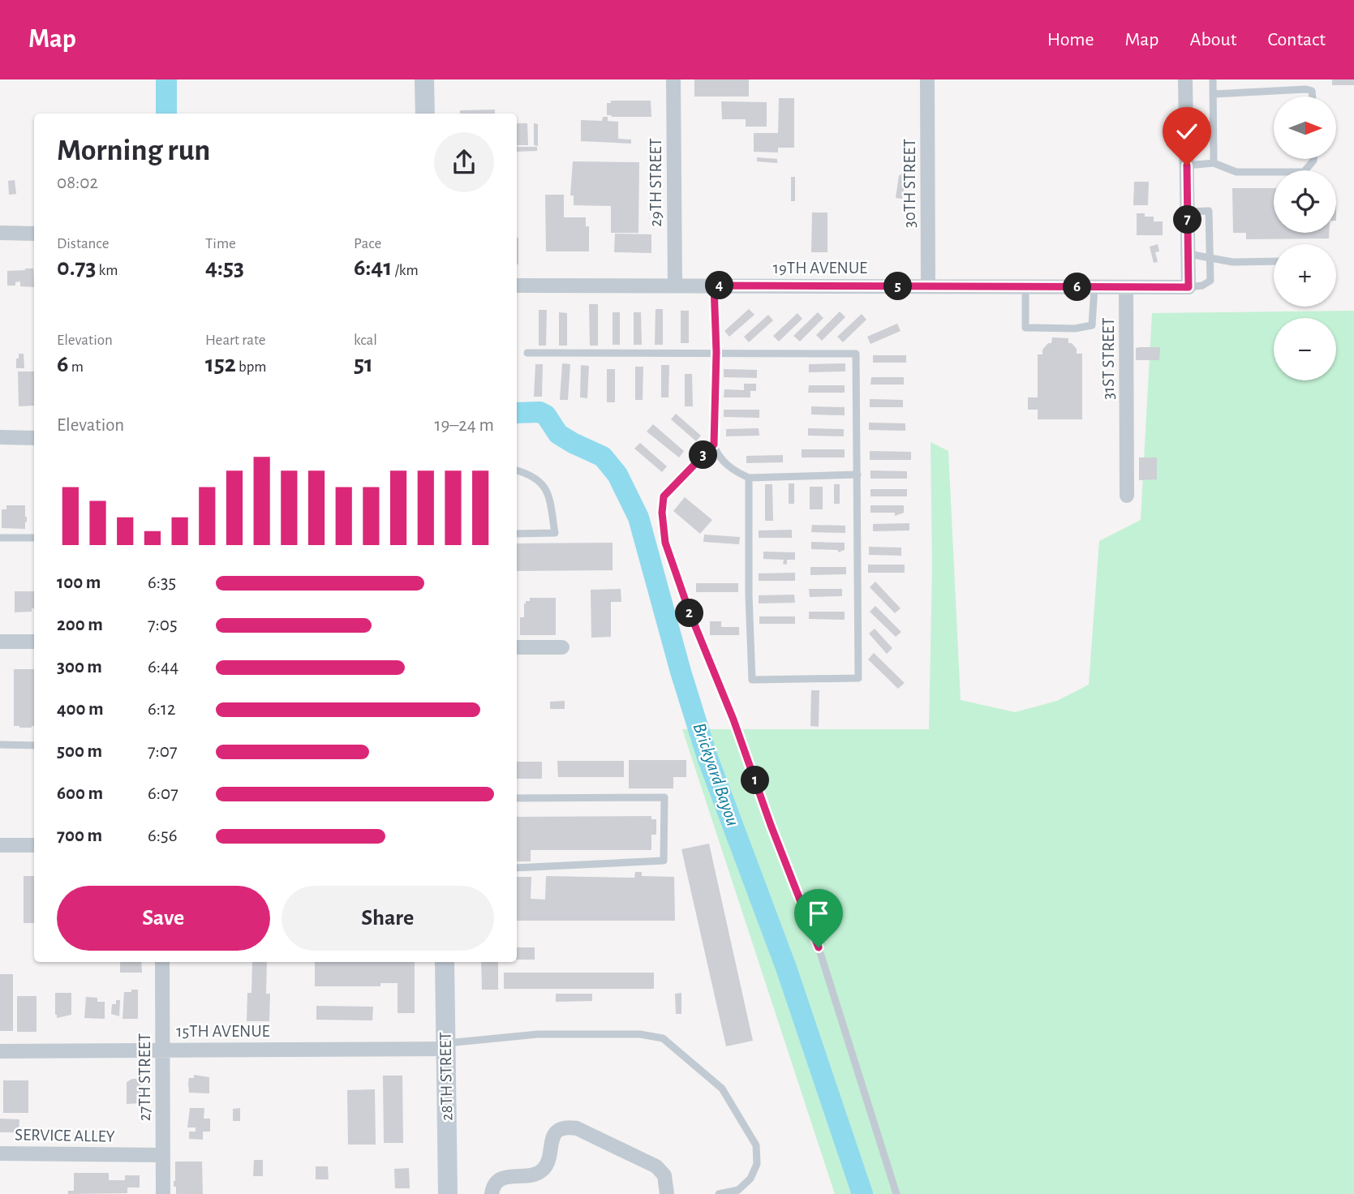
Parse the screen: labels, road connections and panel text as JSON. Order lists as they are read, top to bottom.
{
  "streets": {
    "main road": ["28TH STREET"],
    "street": [
      "29TH STREET",
      "30TH STREET",
      "19TH AVENUE",
      "31ST STREET",
      "15TH AVENUE",
      "27TH STREET",
      "SERVICE ALLEY"
    ]
  },
  "crossings": [
    ["29TH STREET", "19TH AVENUE"],
    ["30TH STREET", "19TH AVENUE"],
    ["19TH AVENUE", "31ST STREET"],
    ["15TH AVENUE", "28TH STREET"],
    ["15TH AVENUE", "27TH STREET"],
    ["27TH STREET", "SERVICE ALLEY"]
  ],
  "water": ["Brickyard Bayou"],
  "north": "right",
  "page": {
    "header": "Map",
    "nav": [
      "Home",
      "Map",
      "About",
      "Contact"
    ],
    "map_buttons": ["+", "−"],
    "heading": ["Morning run", "08:02"],
    "pins": [
      "7",
      "4",
      "5",
      "6",
      "3",
      "2",
      "1"
    ],
    "stats": [
      ["Distance", "0.73 km"],
      ["Time", "4:53"],
      ["Pace", "6:41 /km"],
      ["Elevation", "6 m"],
      ["Heart rate", "152 bpm"],
      ["kcal", "51"]
    ],
    "chart": ["Elevation", "19–24 m"],
    "list": [
      {
        "name": "100 m",
        "note": "6:35"
      },
      {
        "name": "200 m",
        "note": "7:05"
      },
      {
        "name": "300 m",
        "note": "6:44"
      },
      {
        "name": "400 m",
        "note": "6:12"
      },
      {
        "name": "500 m",
        "note": "7:07"
      },
      {
        "name": "600 m",
        "note": "6:07"
      },
      {
        "name": "700 m",
        "note": "6:56"
      }
    ],
    "buttons": ["Save", "Share"]
  }
}
